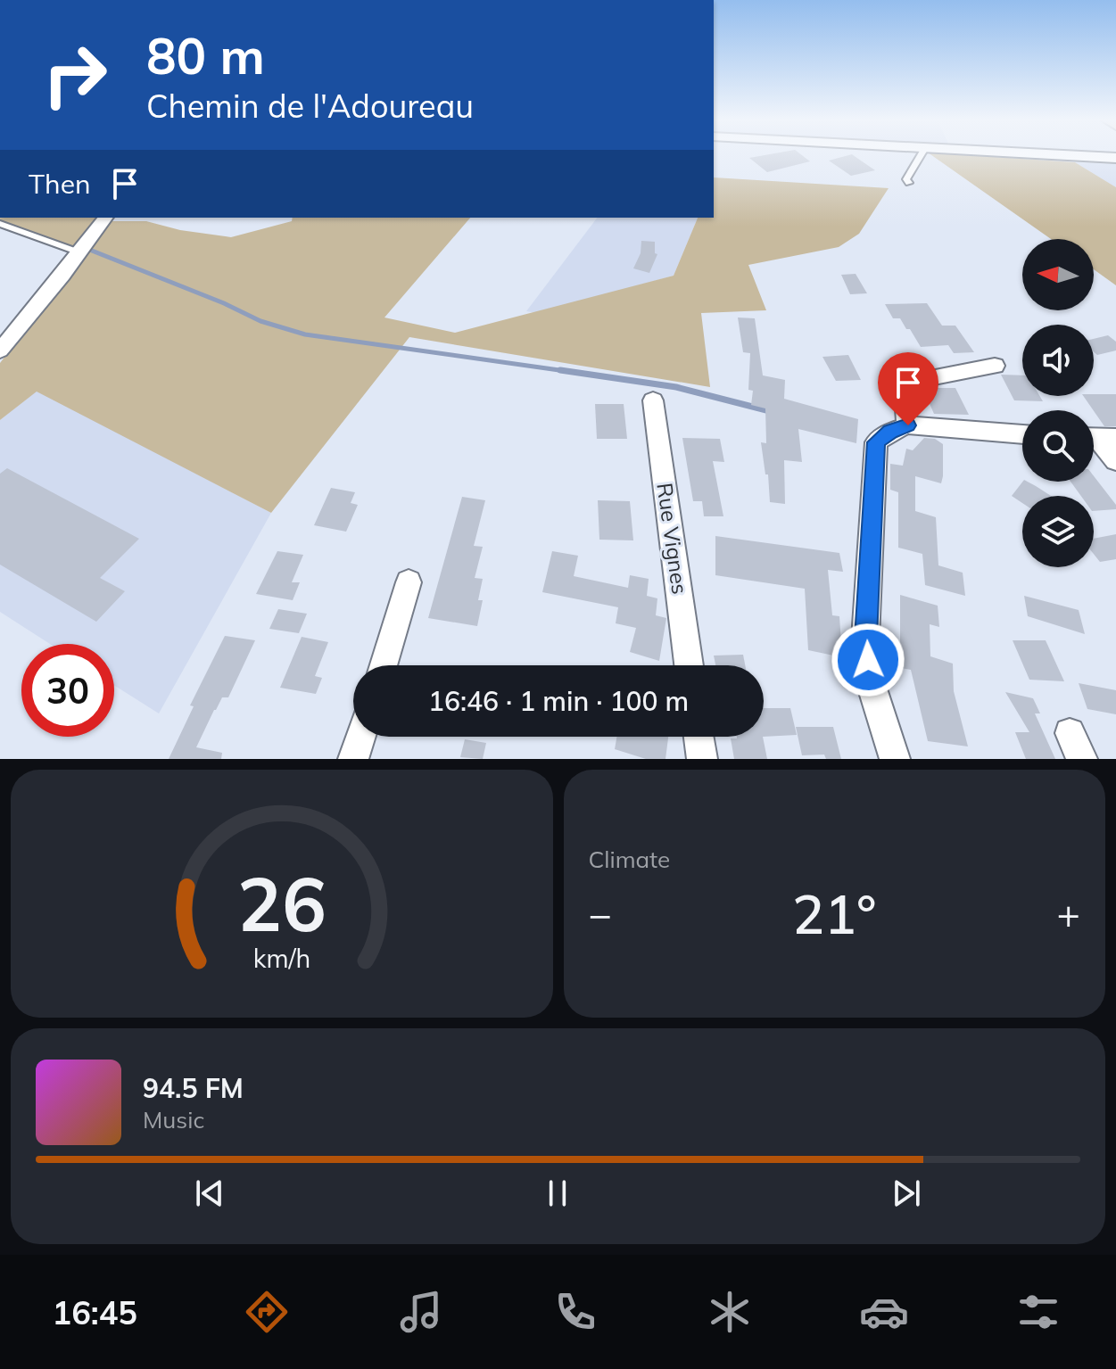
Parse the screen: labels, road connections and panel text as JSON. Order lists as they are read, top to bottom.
{
  "streets": {
    "street": ["Rue Vignes"]
  },
  "north": "left",
  "page": {
    "turn": ["80 m", "Chemin de l'Adoureau"],
    "then": "Then",
    "limit": "30",
    "trip": "16:46 · 1 min · 100 m",
    "tile": "Climate",
    "heat": ["−", "21°", "+"],
    "song": ["94.5 FM", "Music"],
    "tabs": "16:45",
    "gauge": ["26", "km/h"]
  }
}
